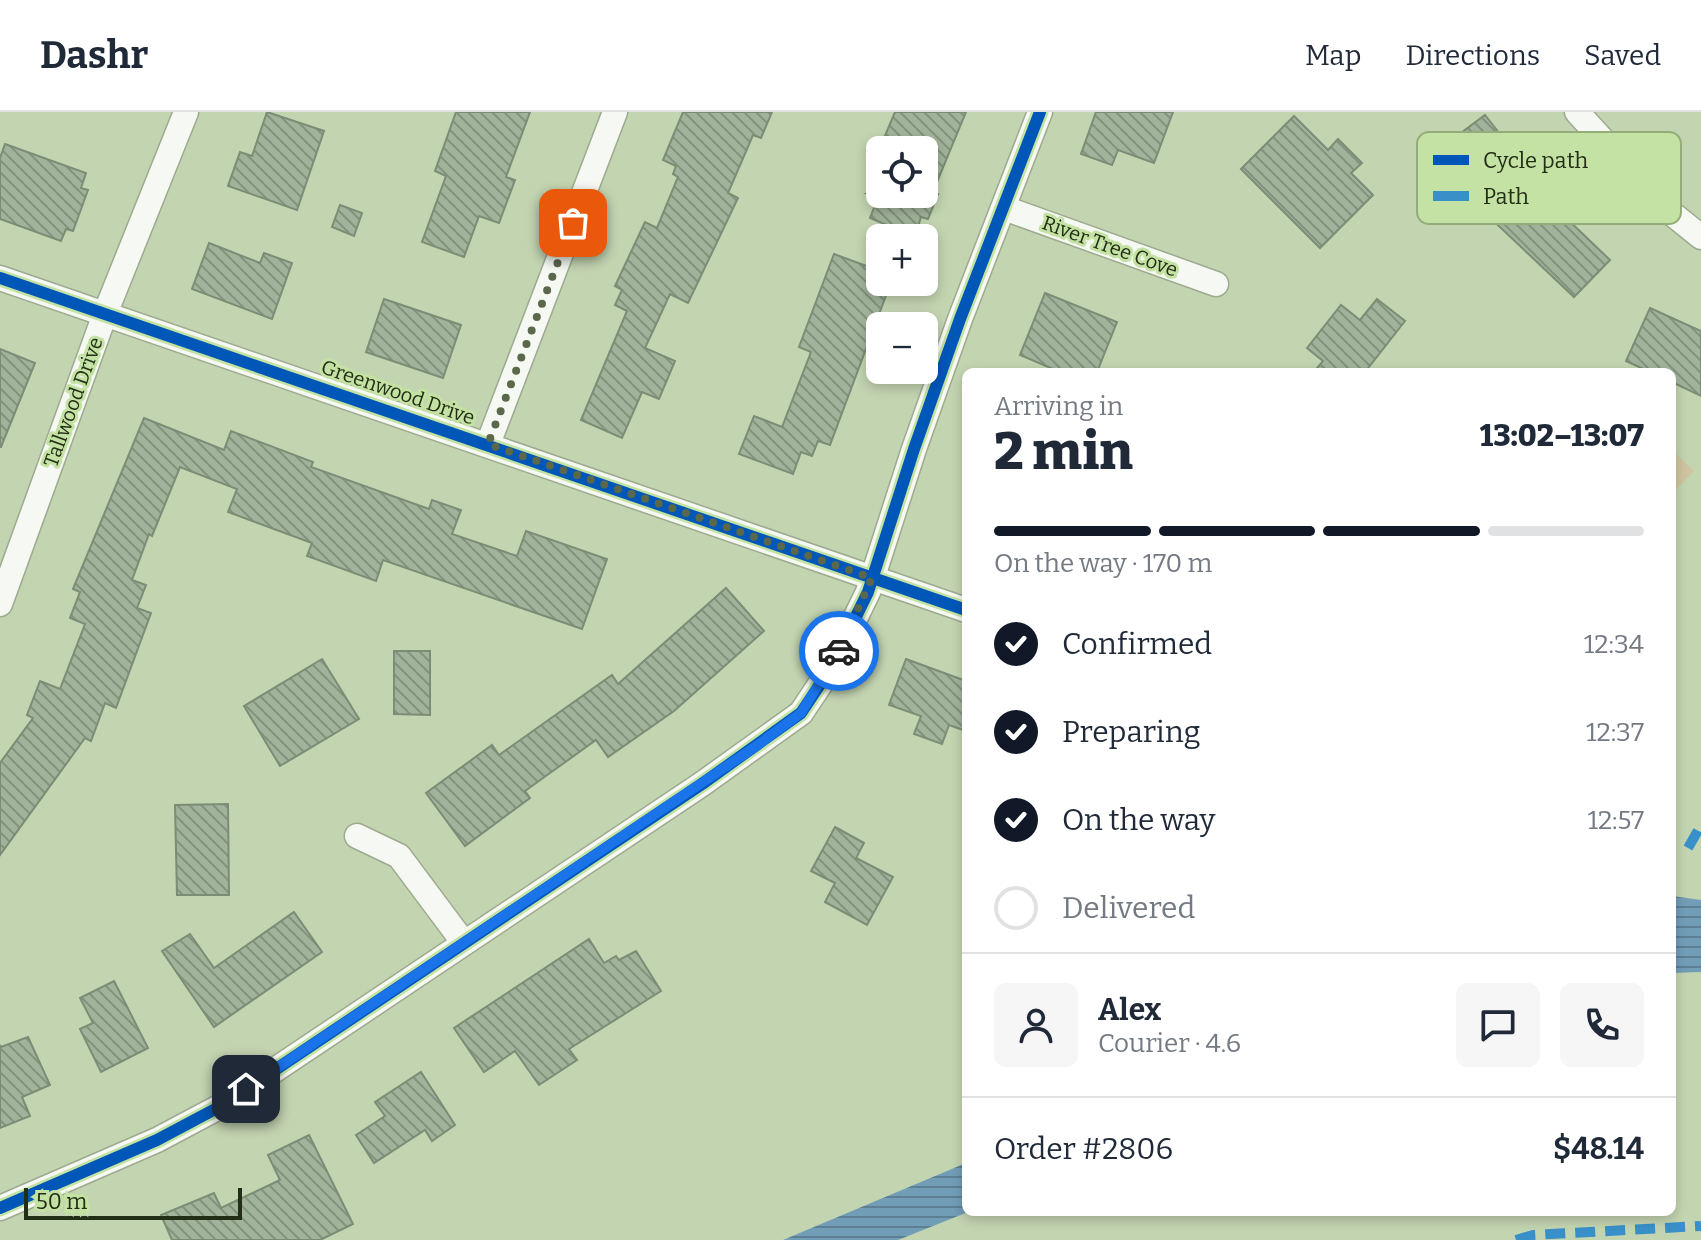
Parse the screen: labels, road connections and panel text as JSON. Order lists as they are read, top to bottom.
{
  "streets": {
    "street": ["River Tree Cove", "Greenwood Drive", "Tallwood Drive"]
  },
  "crossings": [
    ["Greenwood Drive", "Tallwood Drive"]
  ],
  "legend": ["Cycle path", "Path"],
  "scale_bar": "50 m",
  "page": {
    "header": "Dashr",
    "nav": ["Map", "Directions", "Saved"],
    "map_buttons": ["+", "−"],
    "heading": ["2 min", "Arriving in", "13:02–13:07"],
    "panel": [
      "Alex",
      "Courier · 4.6",
      "Order #2806",
      "$48.14"
    ],
    "bar": "On the way · 170 m",
    "list": [
      ["Confirmed", "12:34"],
      ["Preparing", "12:37"],
      ["On the way", "12:57"],
      "Delivered"
    ],
    "scale": "50 m"
  }
}
